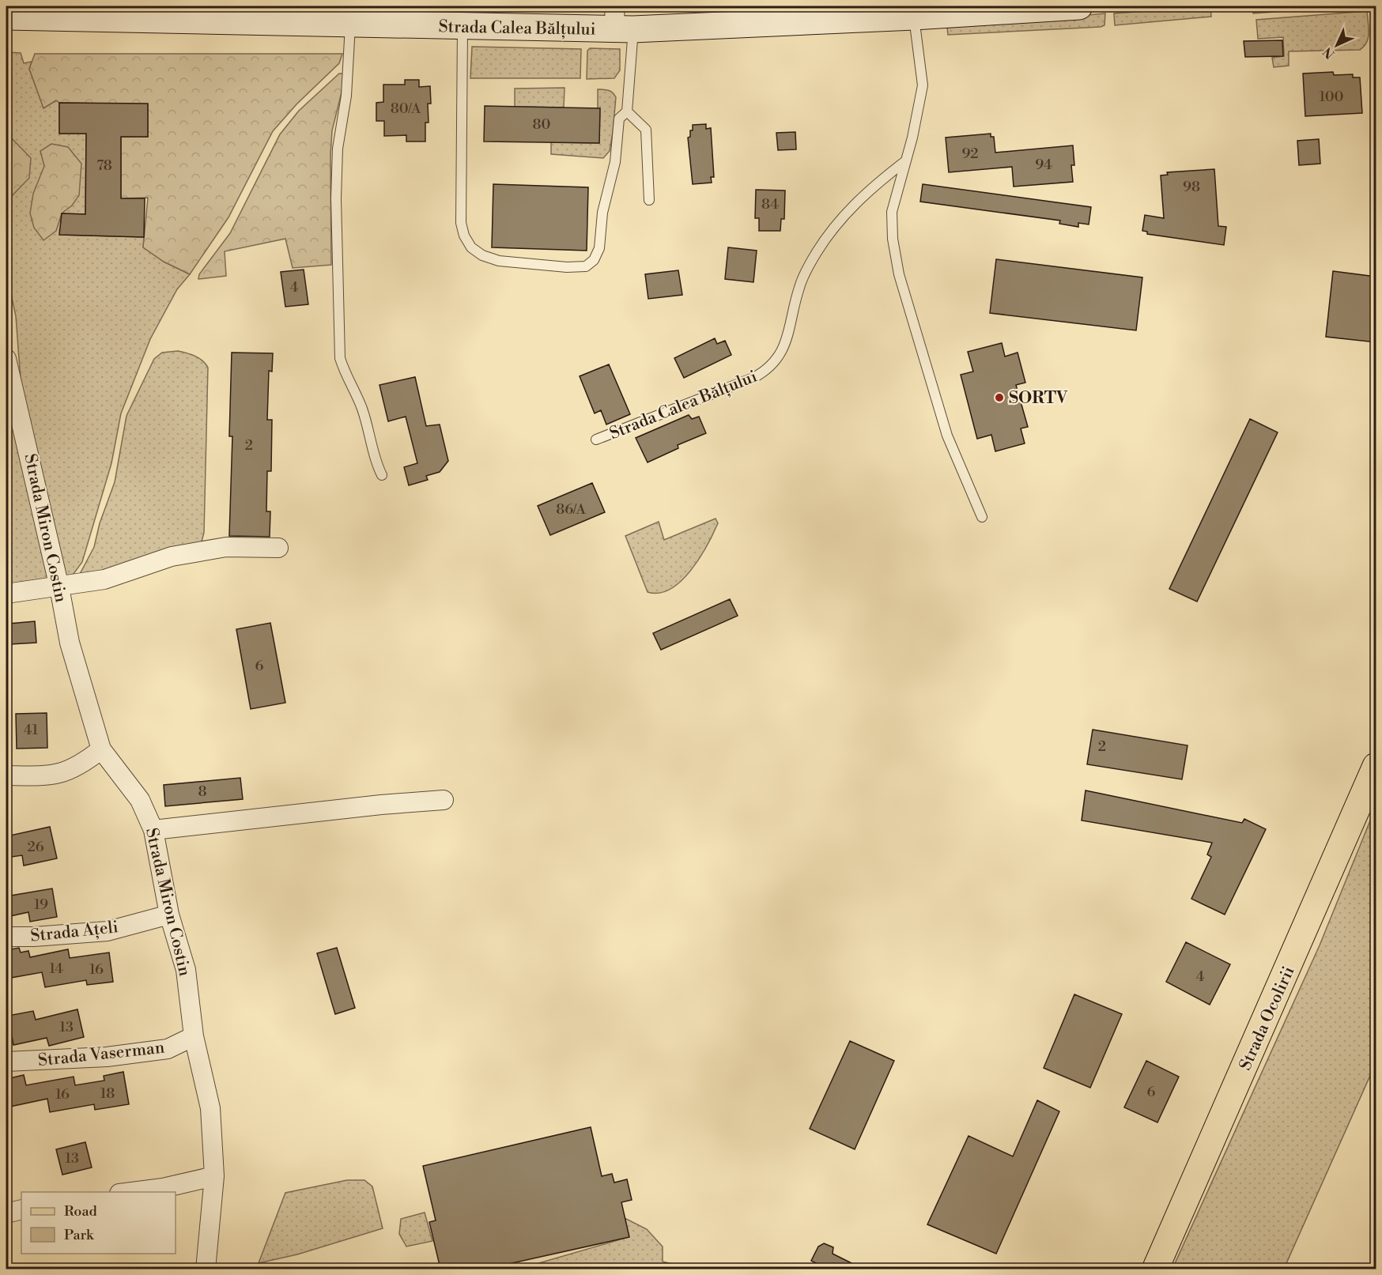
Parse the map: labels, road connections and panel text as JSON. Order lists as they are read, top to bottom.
{
  "streets": {
    "main road": ["Strada Calea Bălțului", "Strada Ocolirii"],
    "street": ["Strada Miron Costin", "Strada Ațeli", "Strada Vaserman"]
  },
  "crossings": [
    ["Strada Miron Costin", "Strada Ațeli"],
    ["Strada Miron Costin", "Strada Vaserman"]
  ],
  "places": ["SORTV"],
  "house_numbers": [
    "100",
    "80/A",
    "80",
    "92",
    "94",
    "78",
    "98",
    "84",
    "4",
    "2",
    "86/A",
    "6",
    "41",
    "2",
    "8",
    "26",
    "19",
    "14",
    "16",
    "4",
    "13",
    "6",
    "18",
    "16",
    "13"
  ],
  "legend": ["Road", "Park"],
  "north": "bottom left"
}
